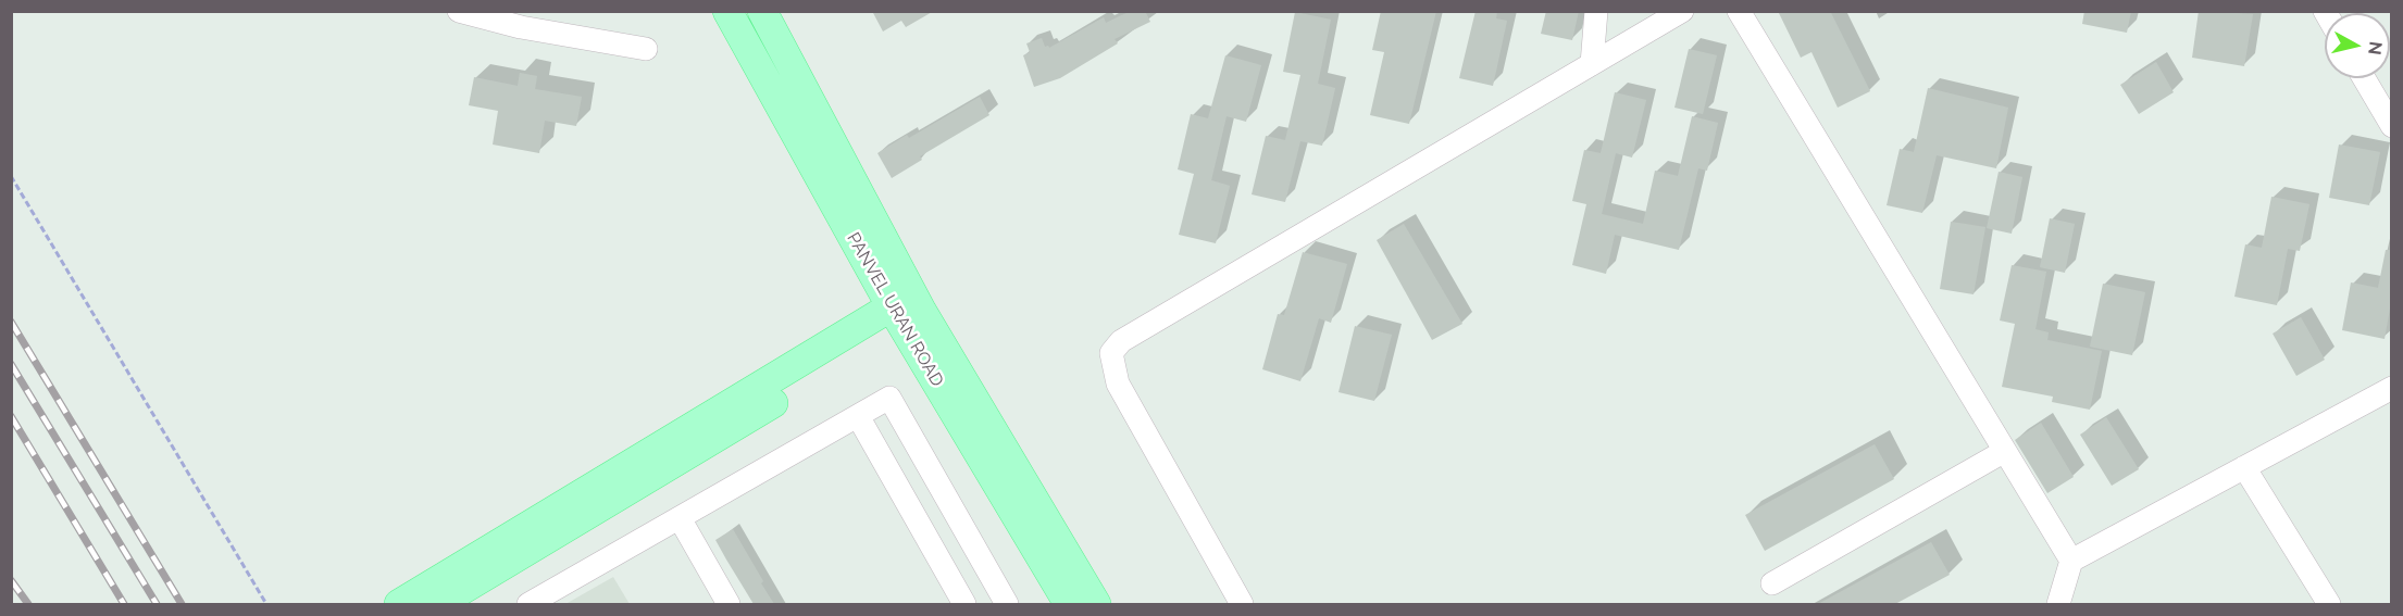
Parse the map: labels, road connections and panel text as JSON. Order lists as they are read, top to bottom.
{
  "streets": {
    "main road": ["PANVEL URAN ROAD"]
  },
  "north": "right"
}
